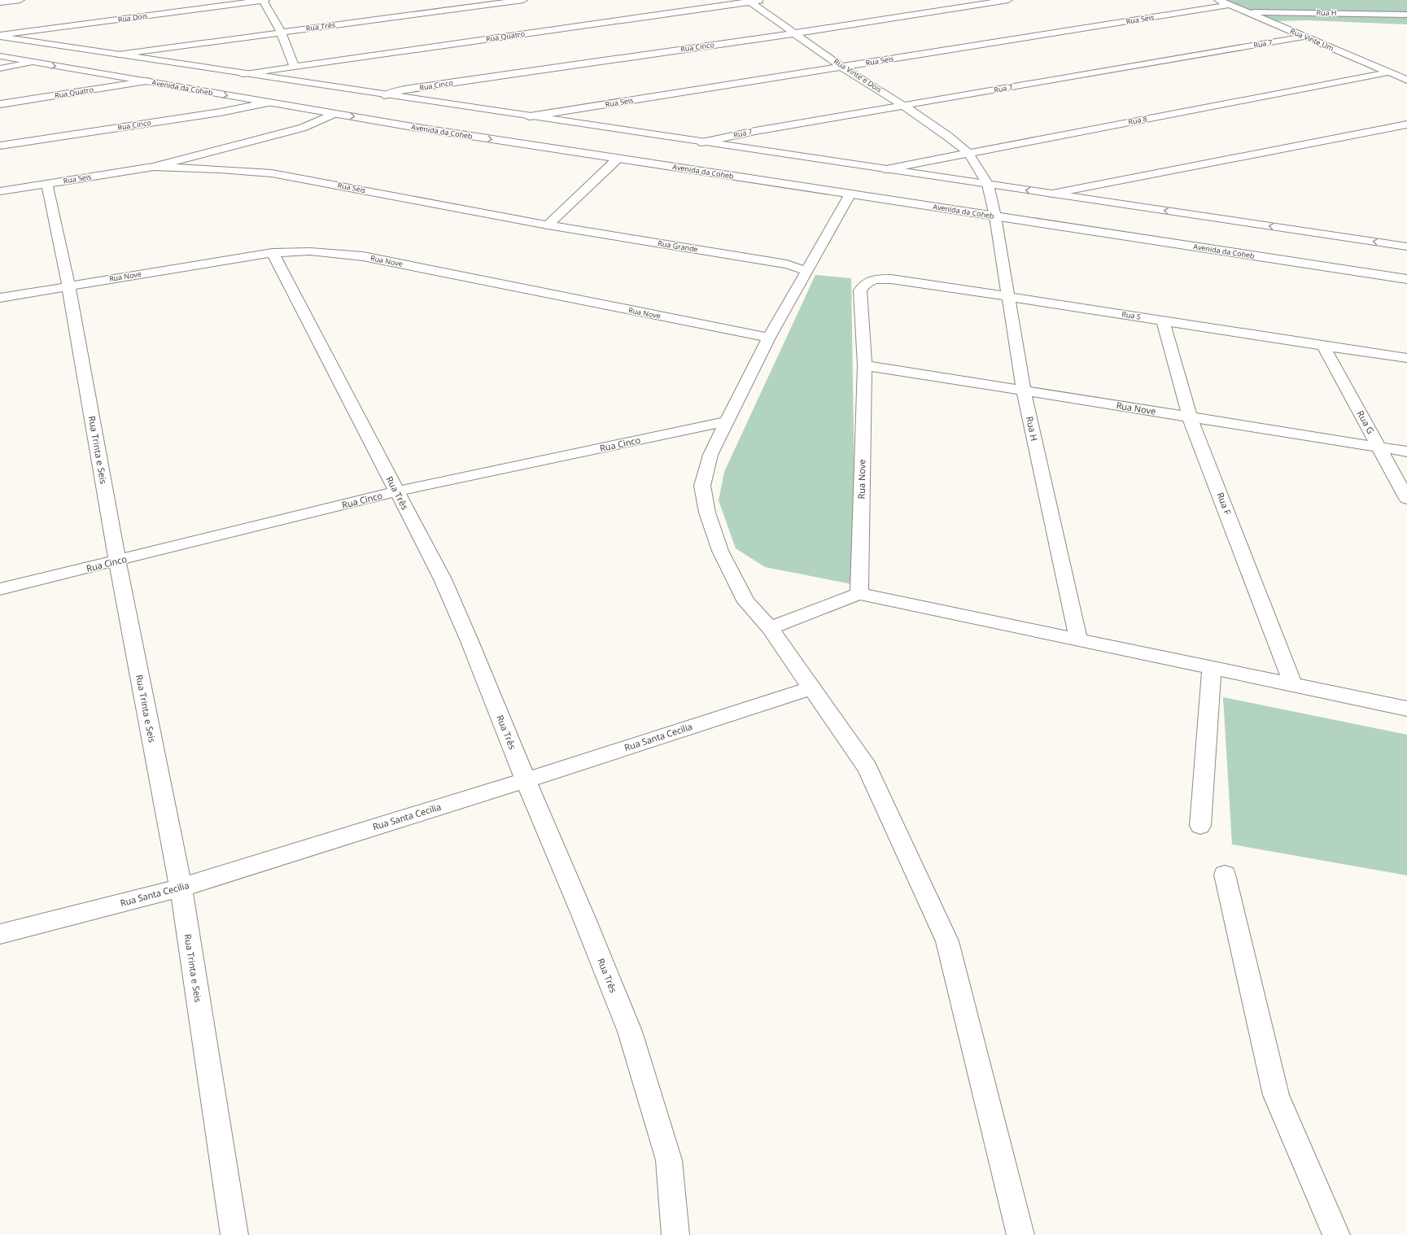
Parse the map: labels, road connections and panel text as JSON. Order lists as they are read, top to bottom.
{
  "streets": {
    "street": [
      "Rua H",
      "Rua Dois",
      "Rua Seis",
      "Rua Três",
      "Rua Quatro",
      "Rua Vinte Um",
      "Rua 7",
      "Rua Cinco",
      "Rua Vinte e Dois",
      "Avenida da Coheb",
      "Rua 8",
      "Rua Grande",
      "Rua Nove",
      "Rua S",
      "Rua G",
      "Rua Trinta e Seis",
      "Rua F",
      "Rua Santa Cecilia"
    ]
  },
  "crossings": [
    ["Rua H", "Rua Vinte Um"],
    ["Rua H", "Rua Vinte e Dois"],
    ["Rua H", "Avenida da Coheb"],
    ["Rua H", "Rua 8"],
    ["Rua H", "Rua Nove"],
    ["Rua H", "Rua S"],
    ["Rua Seis", "Rua Vinte Um"],
    ["Rua Seis", "Rua Vinte e Dois"],
    ["Rua Seis", "Avenida da Coheb"],
    ["Rua Seis", "Rua Grande"],
    ["Rua Seis", "Rua Trinta e Seis"],
    ["Rua Três", "Rua Cinco"],
    ["Rua Três", "Rua Nove"],
    ["Rua Três", "Rua Santa Cecilia"],
    ["Rua Quatro", "Rua Vinte e Dois"],
    ["Rua Quatro", "Avenida da Coheb"],
    ["Rua Vinte Um", "Rua 7"],
    ["Rua Vinte Um", "Rua 8"],
    ["Rua 7", "Rua Vinte e Dois"],
    ["Rua Cinco", "Rua Vinte e Dois"],
    ["Rua Cinco", "Avenida da Coheb"],
    ["Rua Cinco", "Rua Trinta e Seis"],
    ["Rua Vinte e Dois", "Rua 8"],
    ["Rua Nove", "Rua S"],
    ["Rua Nove", "Rua G"],
    ["Rua Nove", "Rua Trinta e Seis"],
    ["Rua Nove", "Rua F"],
    ["Rua S", "Rua G"],
    ["Rua S", "Rua F"],
    ["Rua Trinta e Seis", "Rua Santa Cecilia"]
  ]
}
